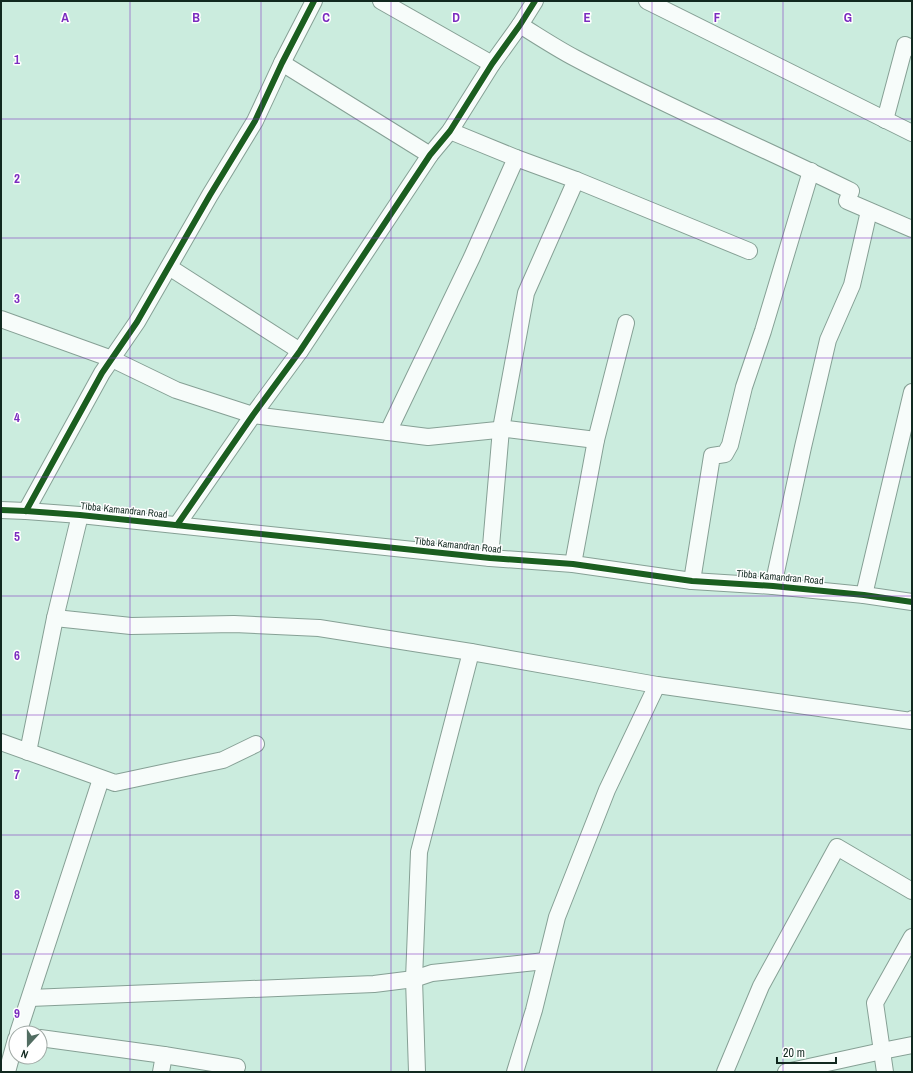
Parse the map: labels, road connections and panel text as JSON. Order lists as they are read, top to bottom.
{
  "streets": {
    "street": ["Tibba Kamandran Road"]
  },
  "scale_bar": "20 m",
  "north": "bottom",
  "grid": {
    "columns": [
      "A",
      "B",
      "C",
      "D",
      "E",
      "F",
      "G"
    ],
    "rows": [
      "1",
      "2",
      "3",
      "4",
      "5",
      "6",
      "7",
      "8",
      "9"
    ]
  }
}
